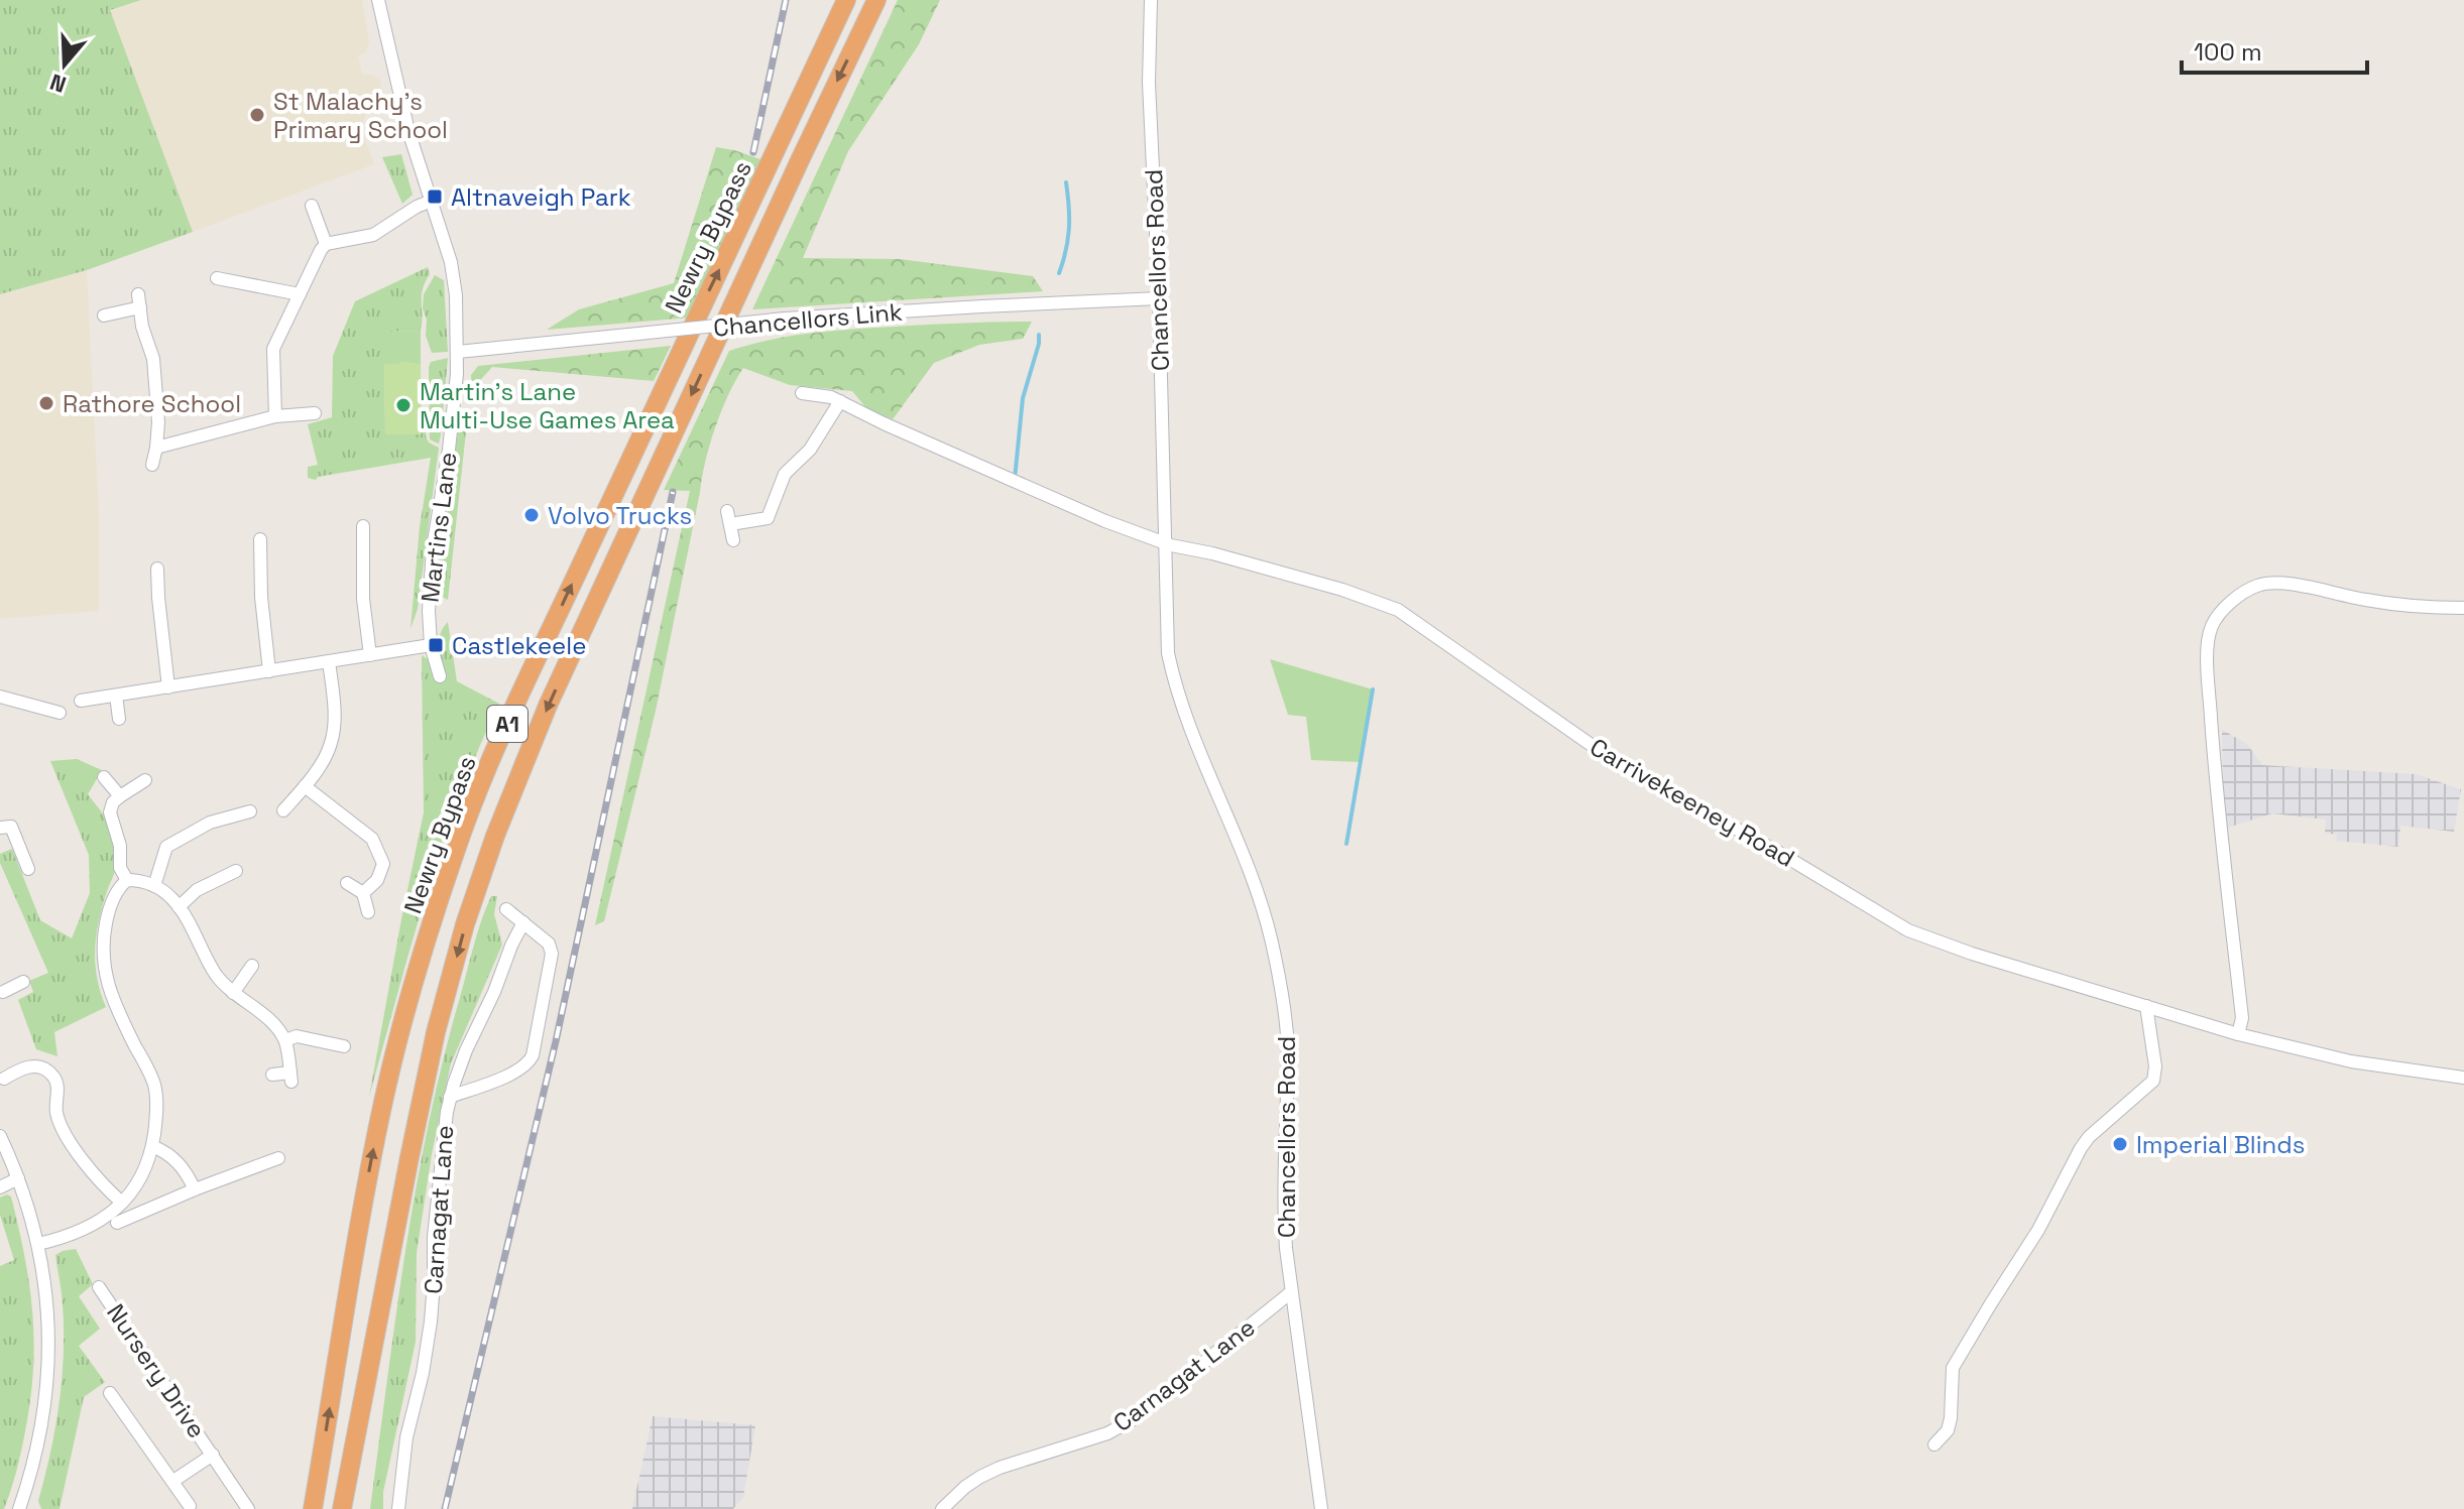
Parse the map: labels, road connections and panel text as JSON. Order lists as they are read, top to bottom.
{
  "streets": {
    "highway": ["Newry Bypass", "A1"],
    "street": [
      "Chancellors Road",
      "Chancellors Link",
      "Martins Lane",
      "Carrivekeeney Road",
      "Carnagat Lane",
      "Nursery Drive"
    ]
  },
  "crossings": [
    ["Chancellors Road", "Chancellors Link"],
    ["Chancellors Road", "Carrivekeeney Road"],
    ["Chancellors Road", "Carnagat Lane"],
    ["Chancellors Link", "Martins Lane"]
  ],
  "places": {
    "other": [
      "St Malachy's Primary School",
      "Rathore School",
      "Martin's Lane Multi-Use Games Area",
      "Volvo Trucks",
      "Imperial Blinds"
    ],
    "transit": ["Altnaveigh Park", "Castlekeele"]
  },
  "scale_bar": "100 m",
  "north": "bottom"
}
